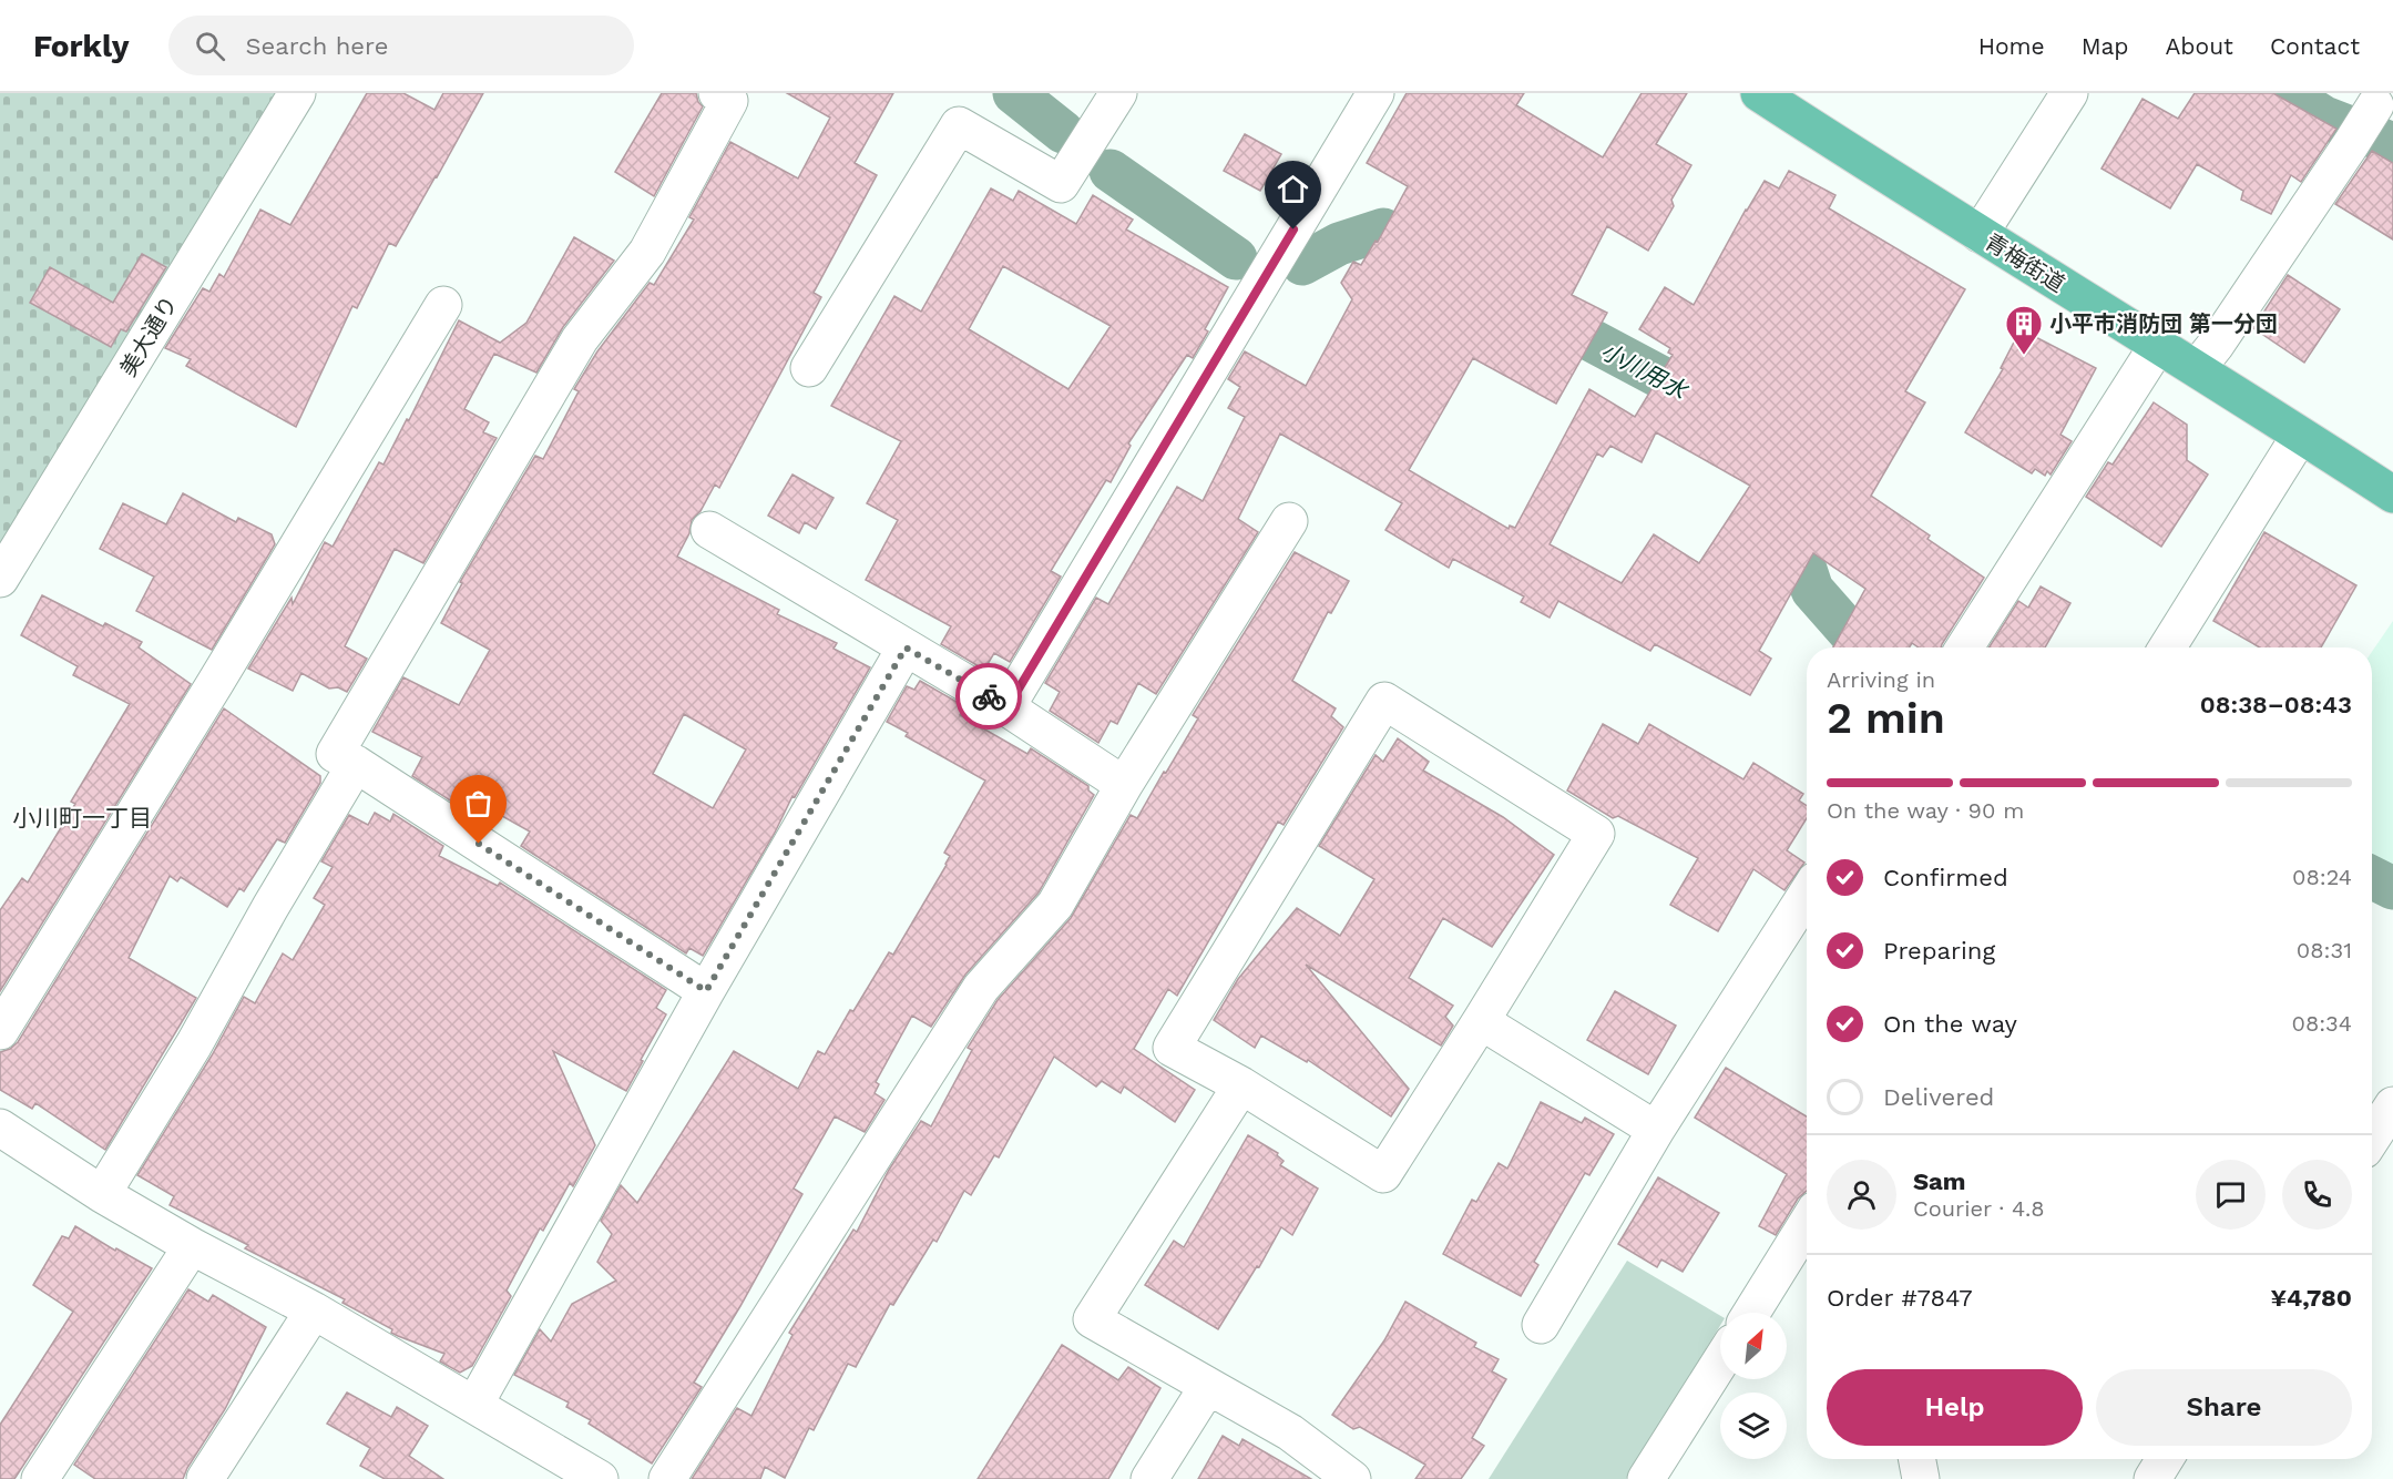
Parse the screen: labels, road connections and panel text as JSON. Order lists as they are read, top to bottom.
{
  "streets": {
    "main road": ["青梅街道"],
    "street": ["美大通り"]
  },
  "districts": ["小川町一丁目"],
  "water": ["小川用水"],
  "places": {
    "building": ["小平市消防団 第一分団"]
  },
  "north": "top right",
  "page": {
    "header": "Forkly",
    "search": "Search here",
    "nav": [
      "Home",
      "Map",
      "About",
      "Contact"
    ],
    "heading": ["2 min", "Arriving in", "08:38–08:43"],
    "panel": [
      "Sam",
      "Courier · 4.8",
      "Order #7847",
      "¥4,780"
    ],
    "bar": "On the way · 90 m",
    "list": [
      ["Confirmed", "08:24"],
      ["Preparing", "08:31"],
      ["On the way", "08:34"],
      "Delivered"
    ],
    "buttons": ["Help", "Share"]
  }
}
